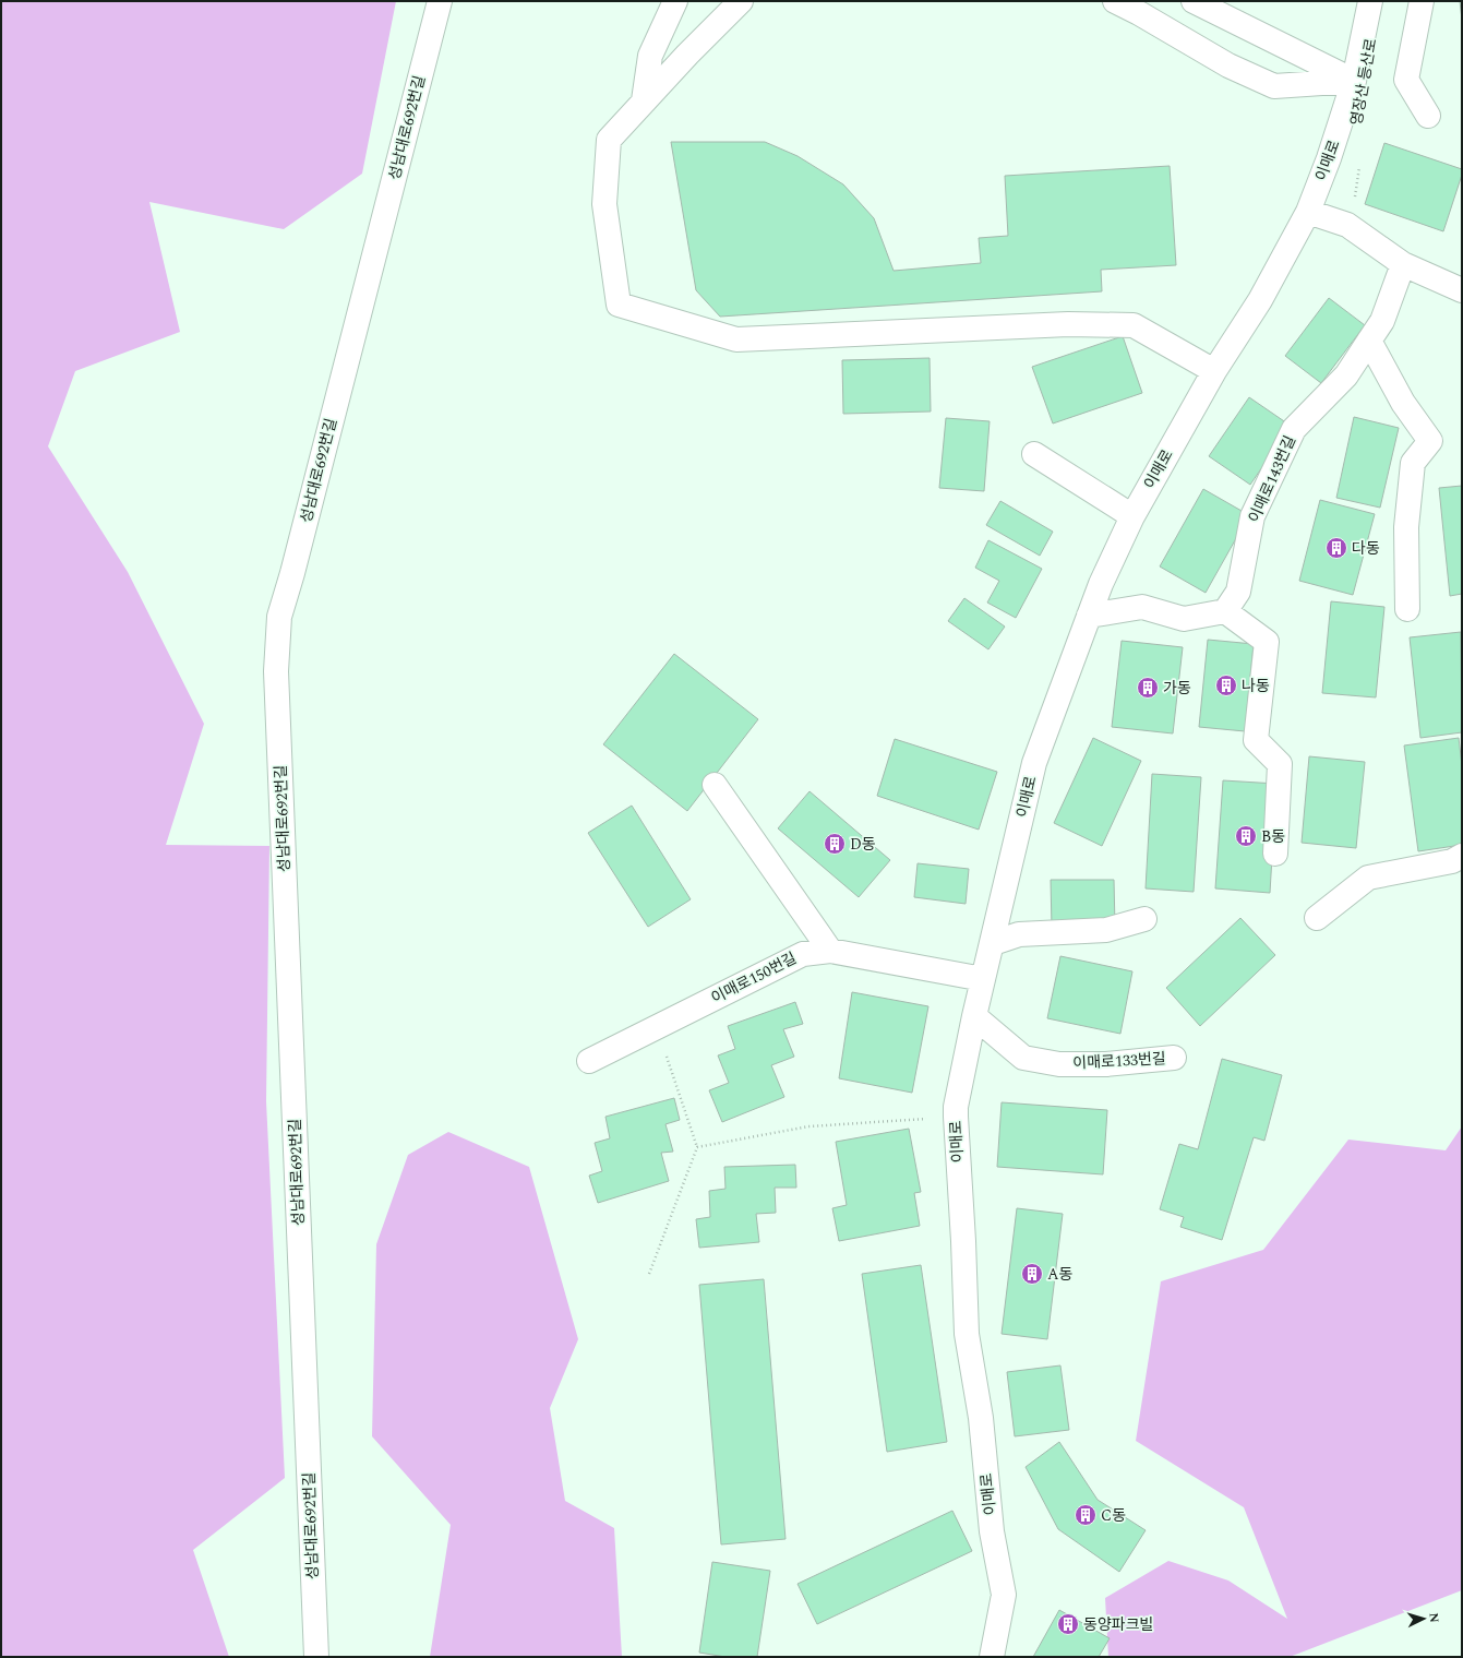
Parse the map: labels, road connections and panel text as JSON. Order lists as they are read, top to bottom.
{
  "streets": {
    "street": [
      "성남대로692번길",
      "이매로",
      "이매로143번길",
      "이매로150번길",
      "이매로133번길"
    ]
  },
  "crossings": [
    ["이매로", "이매로150번길"],
    ["이매로", "이매로133번길"]
  ],
  "places": {
    "building": [
      "다동",
      "나동",
      "가동",
      "B동",
      "D동",
      "A동",
      "C동",
      "동양파크빌"
    ]
  },
  "north": "right"
}
